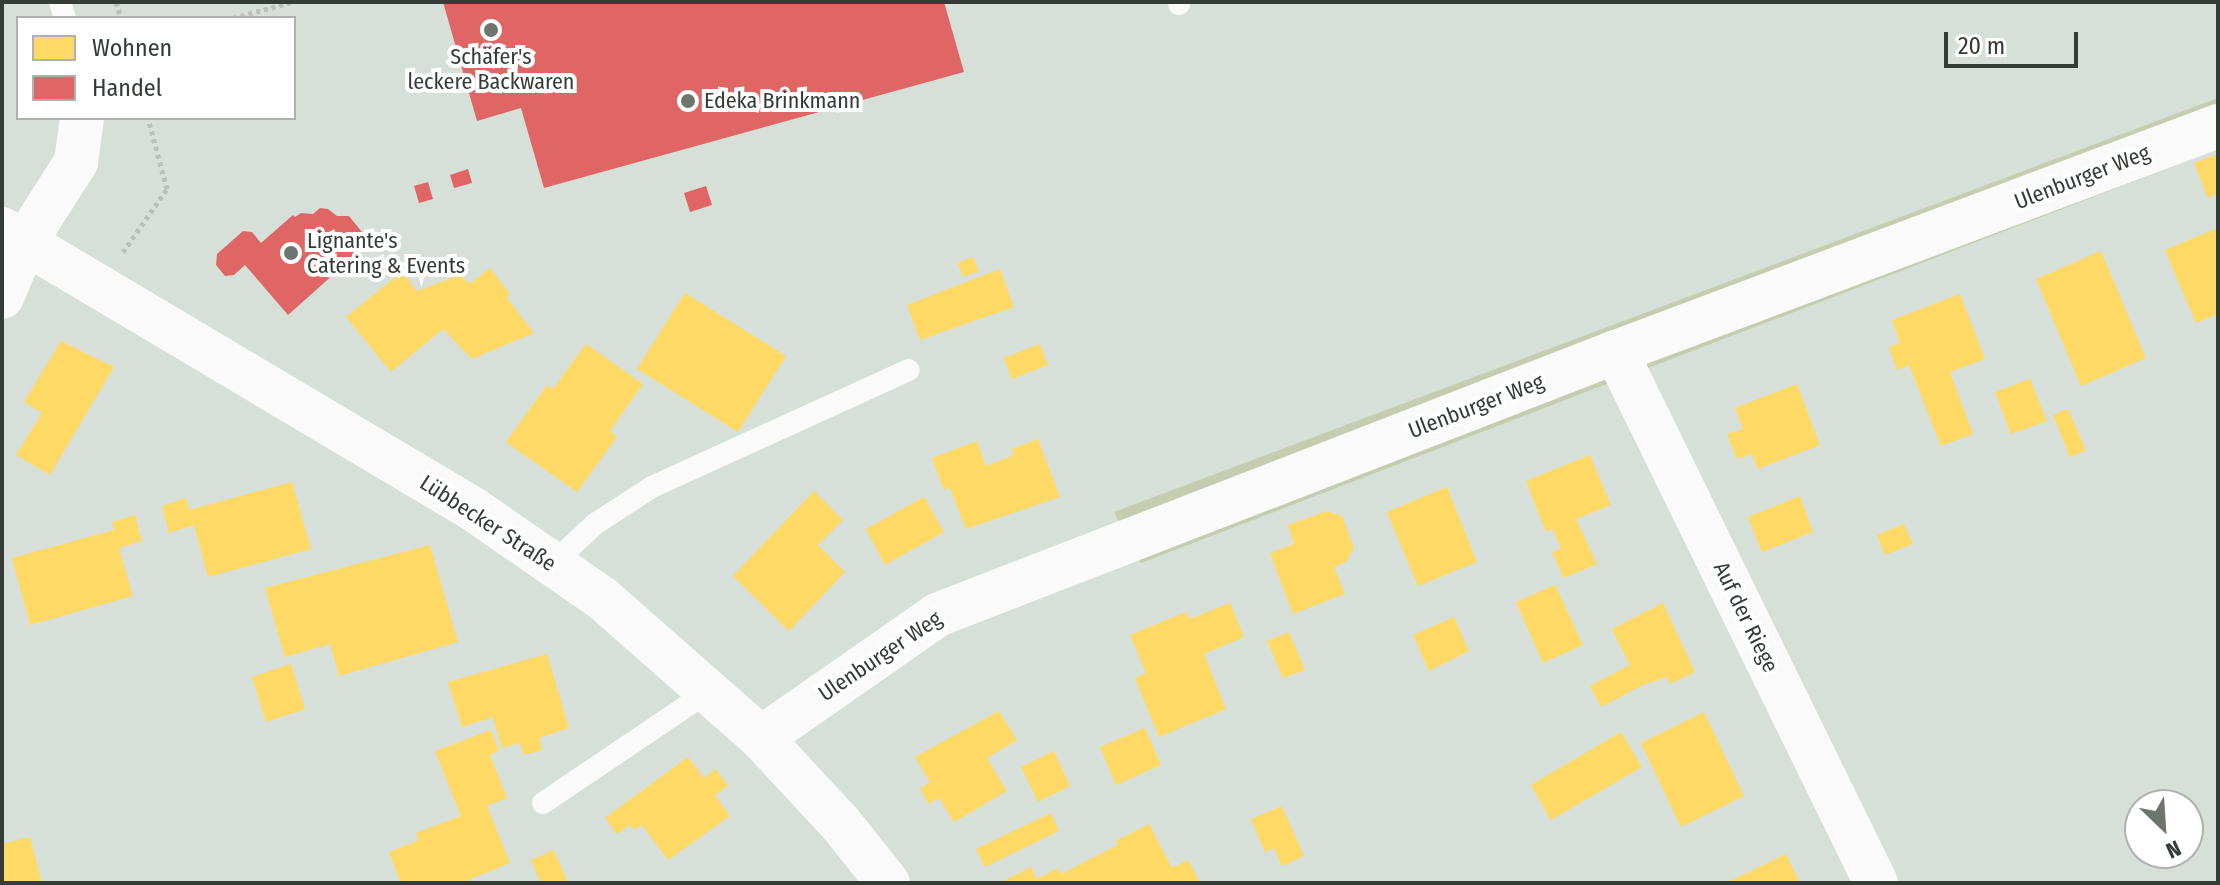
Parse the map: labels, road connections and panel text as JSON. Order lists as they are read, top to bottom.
{
  "streets": {
    "street": ["Ulenburger Weg", "Lübbecker Straße", "Auf der Riege"]
  },
  "crossings": [
    ["Ulenburger Weg", "Lübbecker Straße"],
    ["Ulenburger Weg", "Auf der Riege"]
  ],
  "places": ["Schäfer's leckere Backwaren", "Edeka Brinkmann", "Lignante's Catering & Events"],
  "legend": ["Wohnen", "Handel"],
  "scale_bar": "20 m",
  "north": "bottom right"
}
